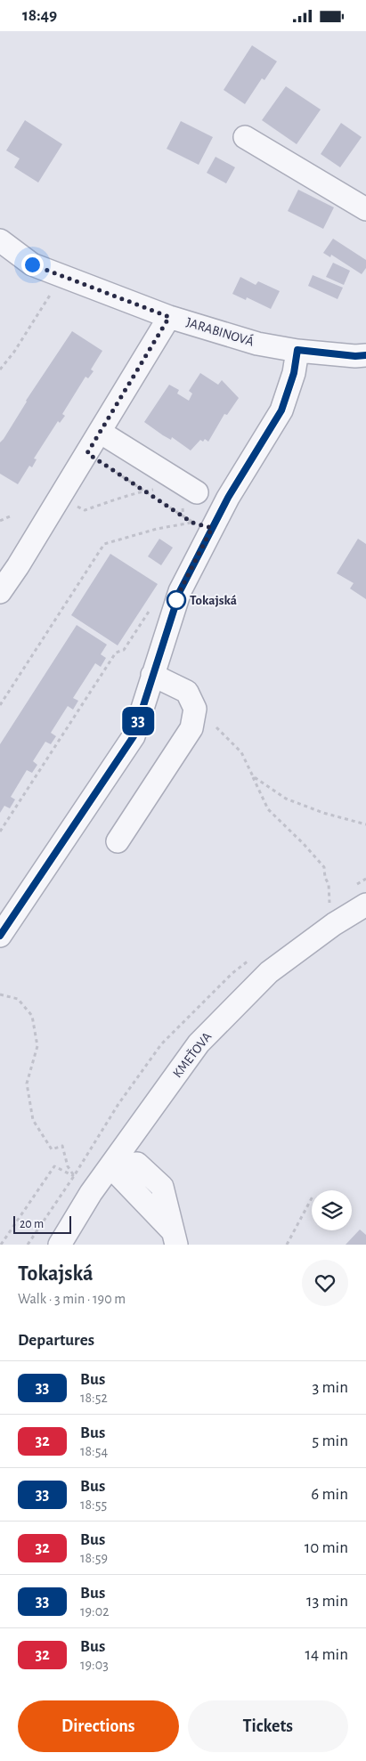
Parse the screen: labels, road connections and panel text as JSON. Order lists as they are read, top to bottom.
{
  "streets": {
    "street": ["JARABINOVÁ", "KMEŤOVA"]
  },
  "places": ["Tokajská"],
  "lines": ["bus line 33"],
  "scale_bar": "20 m",
  "page": {
    "status": "18:49",
    "on_map": "33",
    "scale": "20 m",
    "heading": [
      ["Tokajská", "Walk · 3 min · 190 m"],
      "Departures"
    ],
    "list": [
      {
        "mark": "33",
        "name": "Bus",
        "note": "18:52",
        "value": "3 min"
      },
      {
        "mark": "32",
        "name": "Bus",
        "note": "18:54",
        "value": "5 min"
      },
      {
        "mark": "33",
        "name": "Bus",
        "note": "18:55",
        "value": "6 min"
      },
      {
        "mark": "32",
        "name": "Bus",
        "note": "18:59",
        "value": "10 min"
      },
      {
        "mark": "33",
        "name": "Bus",
        "note": "19:02",
        "value": "13 min"
      },
      {
        "mark": "32",
        "name": "Bus",
        "note": "19:03",
        "value": "14 min"
      }
    ],
    "buttons": ["Directions", "Tickets"]
  }
}
